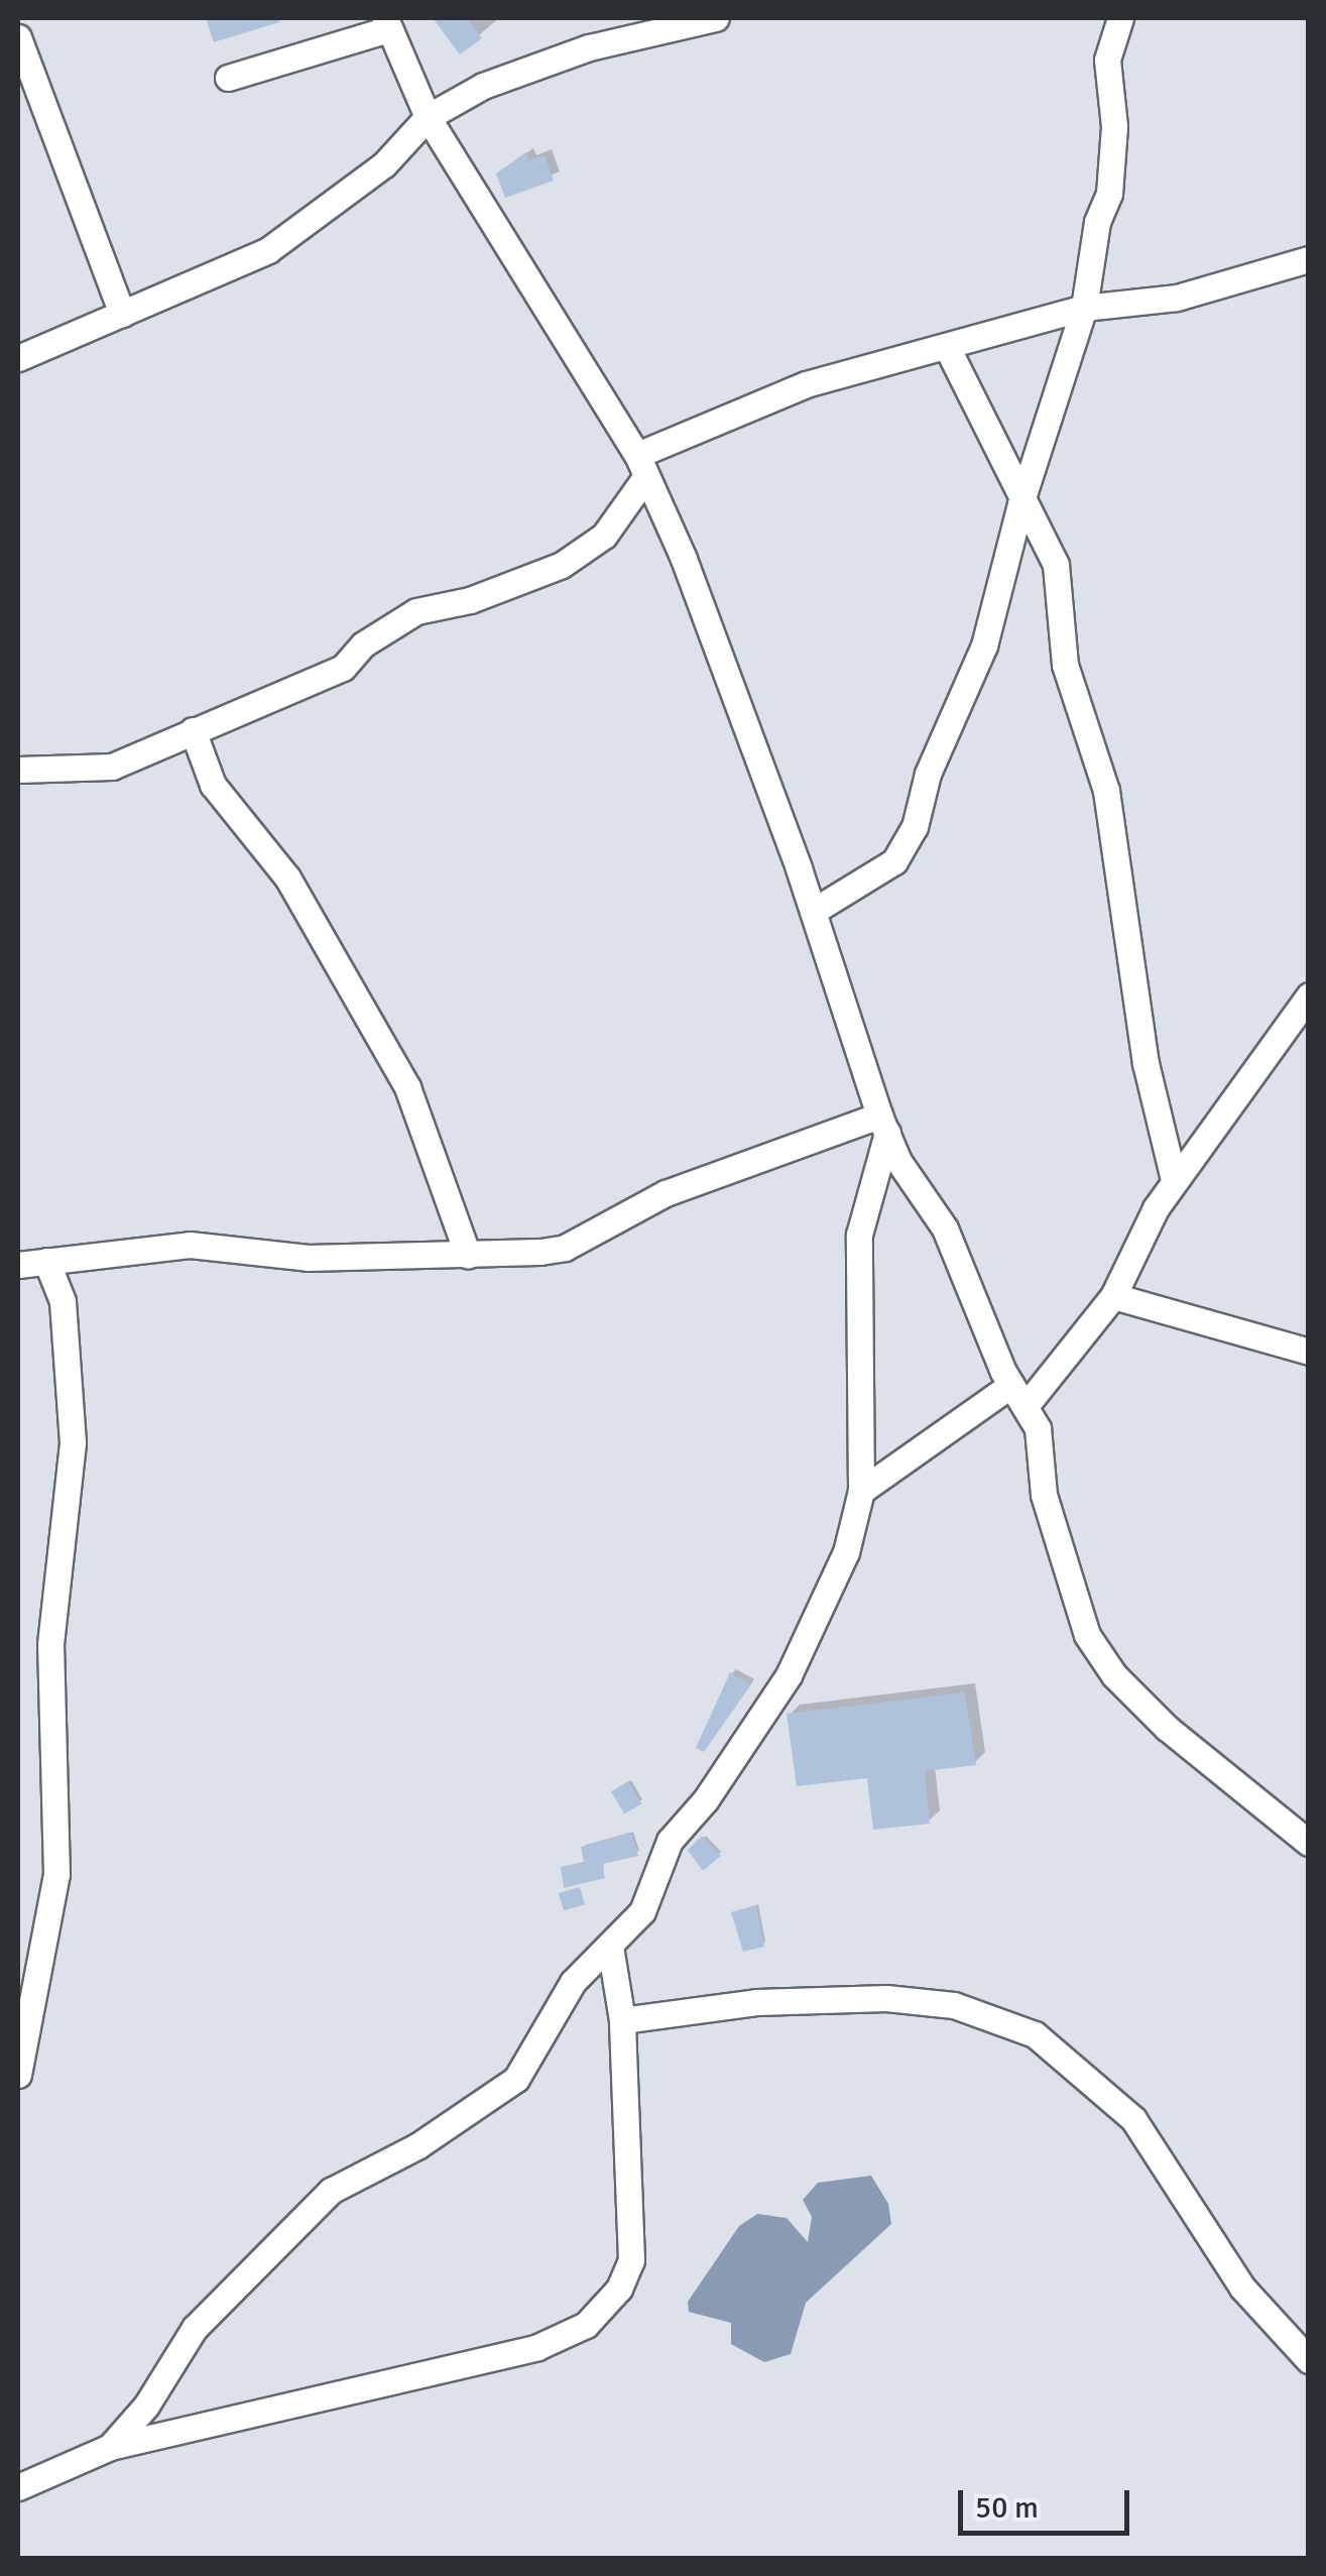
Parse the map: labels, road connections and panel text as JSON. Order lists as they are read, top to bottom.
{
  "scale_bar": "50 m"
}
